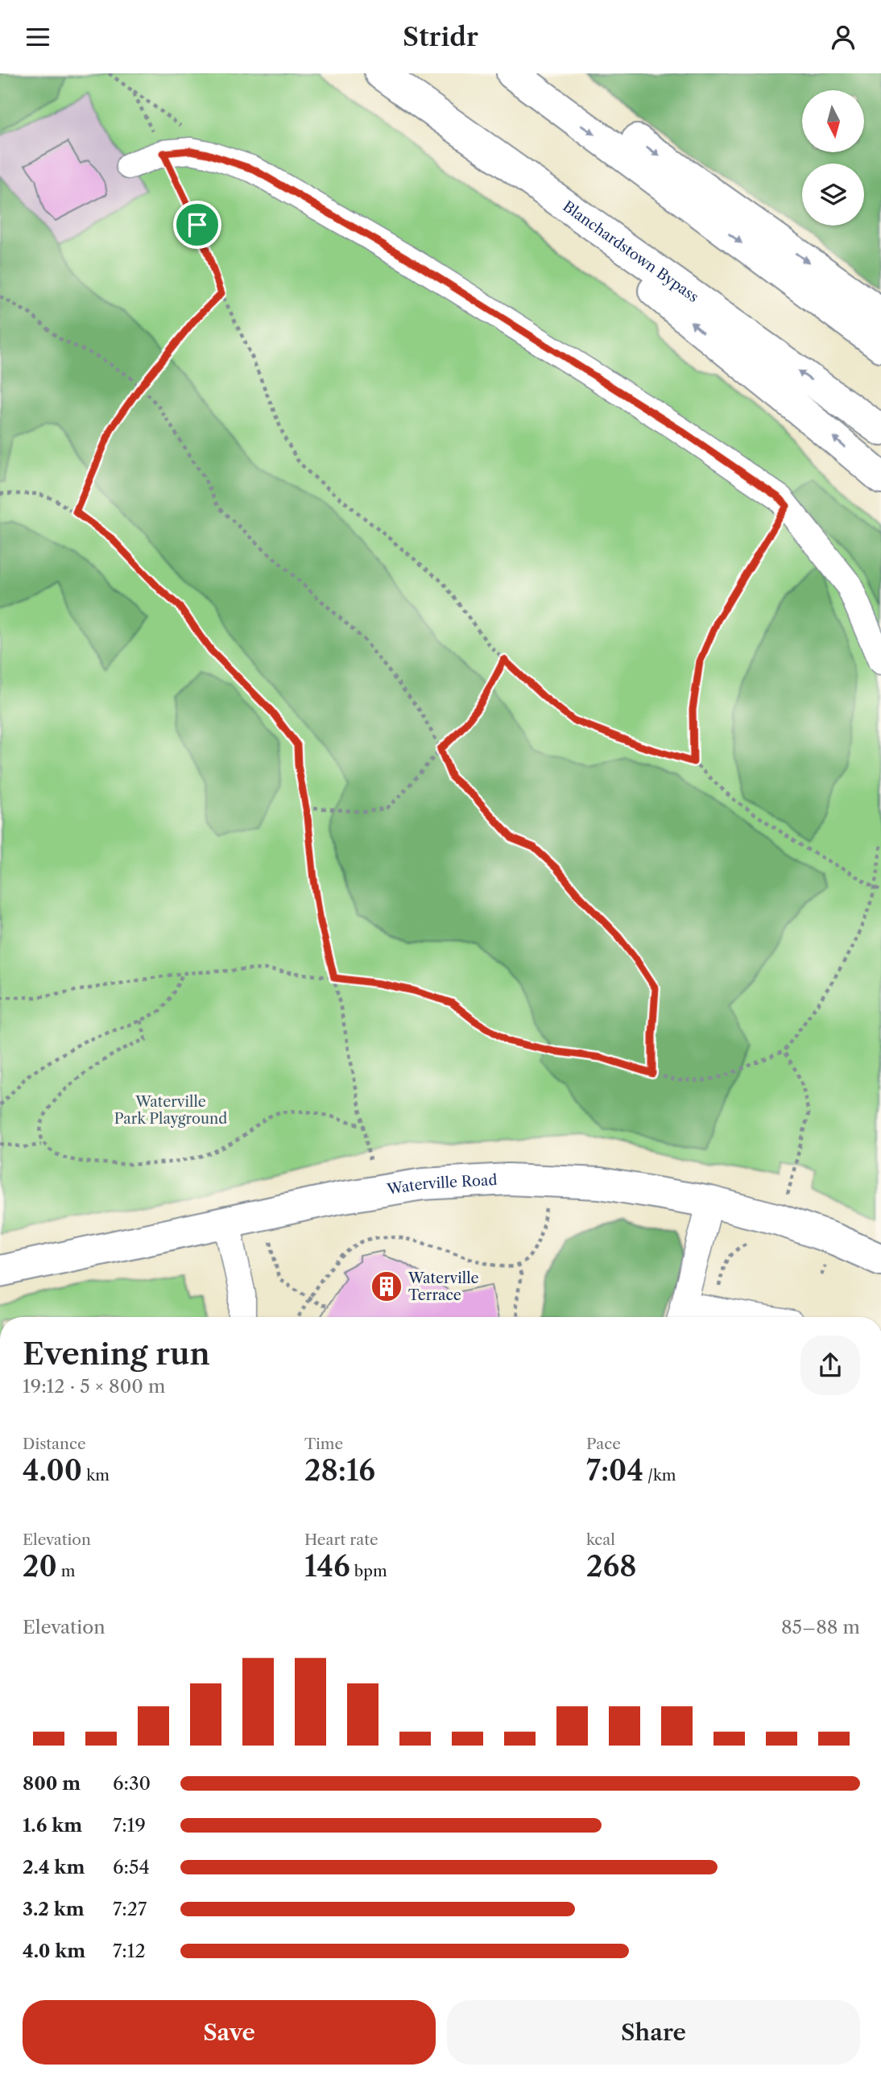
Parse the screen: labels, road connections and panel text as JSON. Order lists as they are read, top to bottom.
{
  "streets": {
    "main road": ["Blanchardstown Bypass", "Waterville Road"]
  },
  "parks": ["Waterville Park Playground"],
  "places": {
    "building": ["Waterville Terrace"]
  },
  "north": "bottom",
  "page": {
    "header": "Stridr",
    "heading": ["Evening run", "19:12 · 5 × 800 m"],
    "stats": [
      ["Distance", "4.00 km"],
      ["Time", "28:16"],
      ["Pace", "7:04 /km"],
      ["Elevation", "20 m"],
      ["Heart rate", "146 bpm"],
      ["kcal", "268"]
    ],
    "chart": ["Elevation", "85–88 m"],
    "list": [
      {
        "name": "800 m",
        "note": "6:30"
      },
      {
        "name": "1.6 km",
        "note": "7:19"
      },
      {
        "name": "2.4 km",
        "note": "6:54"
      },
      {
        "name": "3.2 km",
        "note": "7:27"
      },
      {
        "name": "4.0 km",
        "note": "7:12"
      }
    ],
    "buttons": ["Save", "Share"]
  }
}
